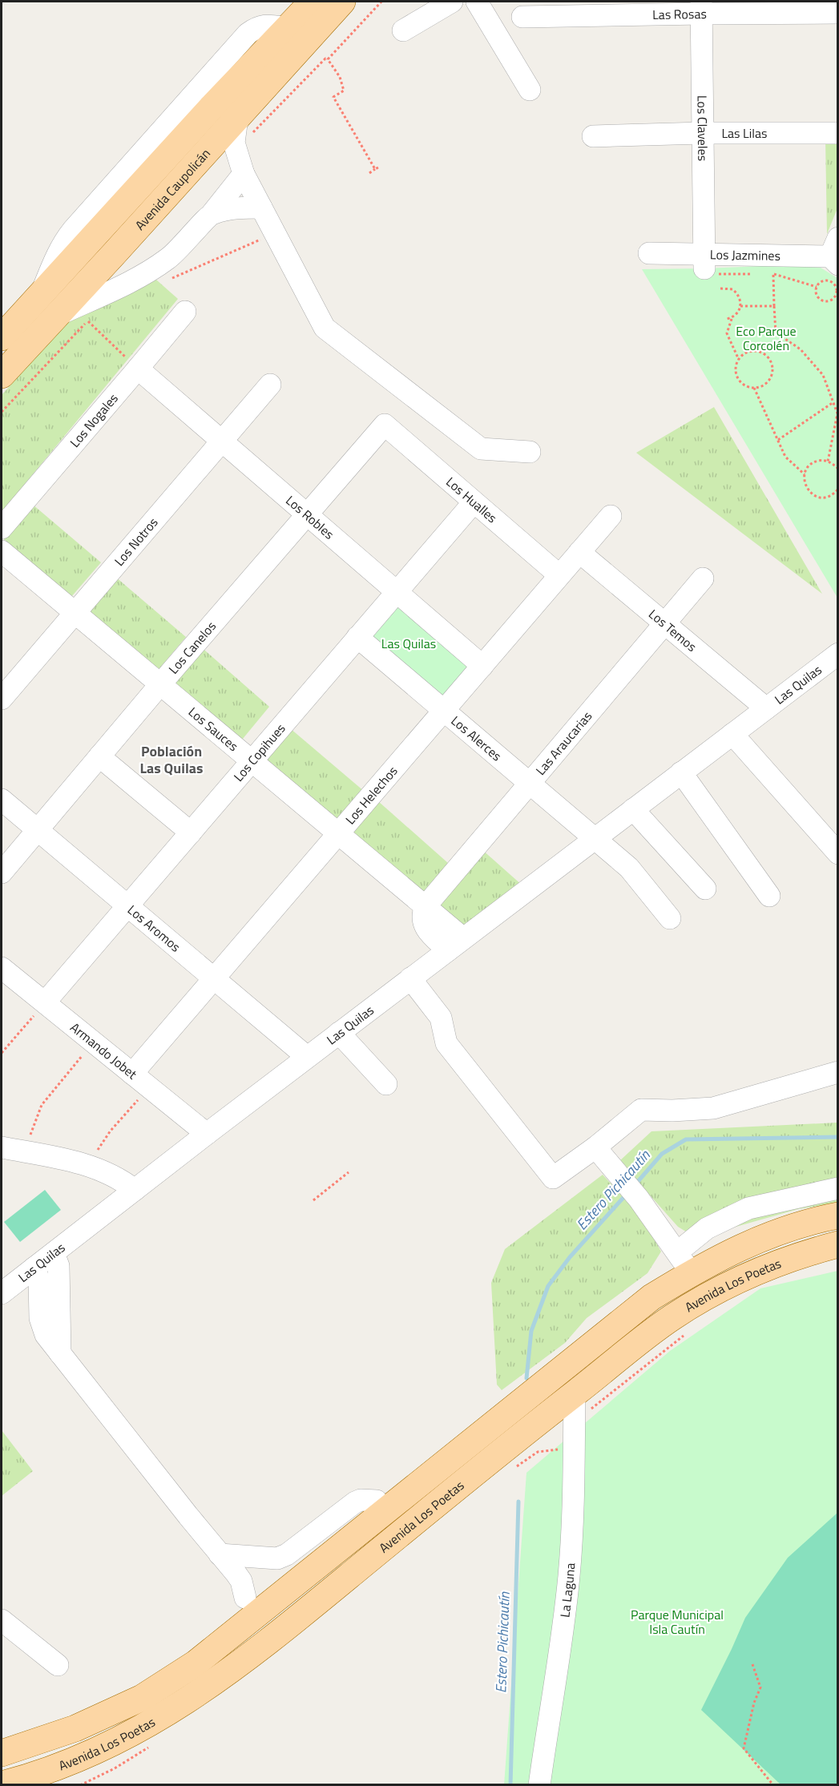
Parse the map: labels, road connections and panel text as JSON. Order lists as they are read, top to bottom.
{
  "streets": {
    "main road": ["Avenida Caupolicán", "Avenida Los Poetas"],
    "street": [
      "Las Rosas",
      "Los Claveles",
      "Las Lilas",
      "Los Jazmines",
      "Los Nogales",
      "Los Hualles",
      "Los Robles",
      "Los Notros",
      "Los Temos",
      "Los Canelos",
      "Las Quilas",
      "Los Sauces",
      "Los Alerces",
      "Las Araucarias",
      "Los Copihues",
      "Los Helechos",
      "Los Aromos",
      "Armando Jobet",
      "La Laguna"
    ]
  },
  "crossings": [
    ["Las Rosas", "Los Claveles"],
    ["Los Claveles", "Las Lilas"],
    ["Los Claveles", "Los Jazmines"],
    ["Los Nogales", "Los Robles"],
    ["Los Hualles", "Los Canelos"],
    ["Los Hualles", "Los Copihues"],
    ["Los Hualles", "Los Helechos"],
    ["Los Robles", "Los Notros"],
    ["Los Robles", "Los Canelos"],
    ["Los Robles", "Los Copihues"],
    ["Los Robles", "Los Helechos"],
    ["Los Notros", "Los Sauces"],
    ["Los Temos", "Las Quilas"],
    ["Los Temos", "Las Araucarias"],
    ["Los Temos", "Los Helechos"],
    ["Los Canelos", "Los Sauces"],
    ["Los Canelos", "Los Aromos"],
    ["Las Quilas", "Los Sauces"],
    ["Las Quilas", "Los Alerces"],
    ["Las Quilas", "Los Aromos"],
    ["Las Quilas", "Armando Jobet"],
    ["Los Sauces", "Las Araucarias"],
    ["Los Sauces", "Los Copihues"],
    ["Los Sauces", "Los Helechos"],
    ["Los Alerces", "Las Araucarias"],
    ["Los Alerces", "Los Copihues"],
    ["Los Alerces", "Los Helechos"],
    ["Los Copihues", "Los Aromos"],
    ["Los Copihues", "Armando Jobet"],
    ["Los Helechos", "Los Aromos"],
    ["Los Helechos", "Armando Jobet"],
    ["Avenida Los Poetas", "La Laguna"]
  ],
  "districts": ["Población Las Quilas"],
  "water": ["Estero Pichicautín"],
  "parks": ["Eco Parque Corcolén", "Las Quilas", "Parque Municipal Isla Cautín"]
}
